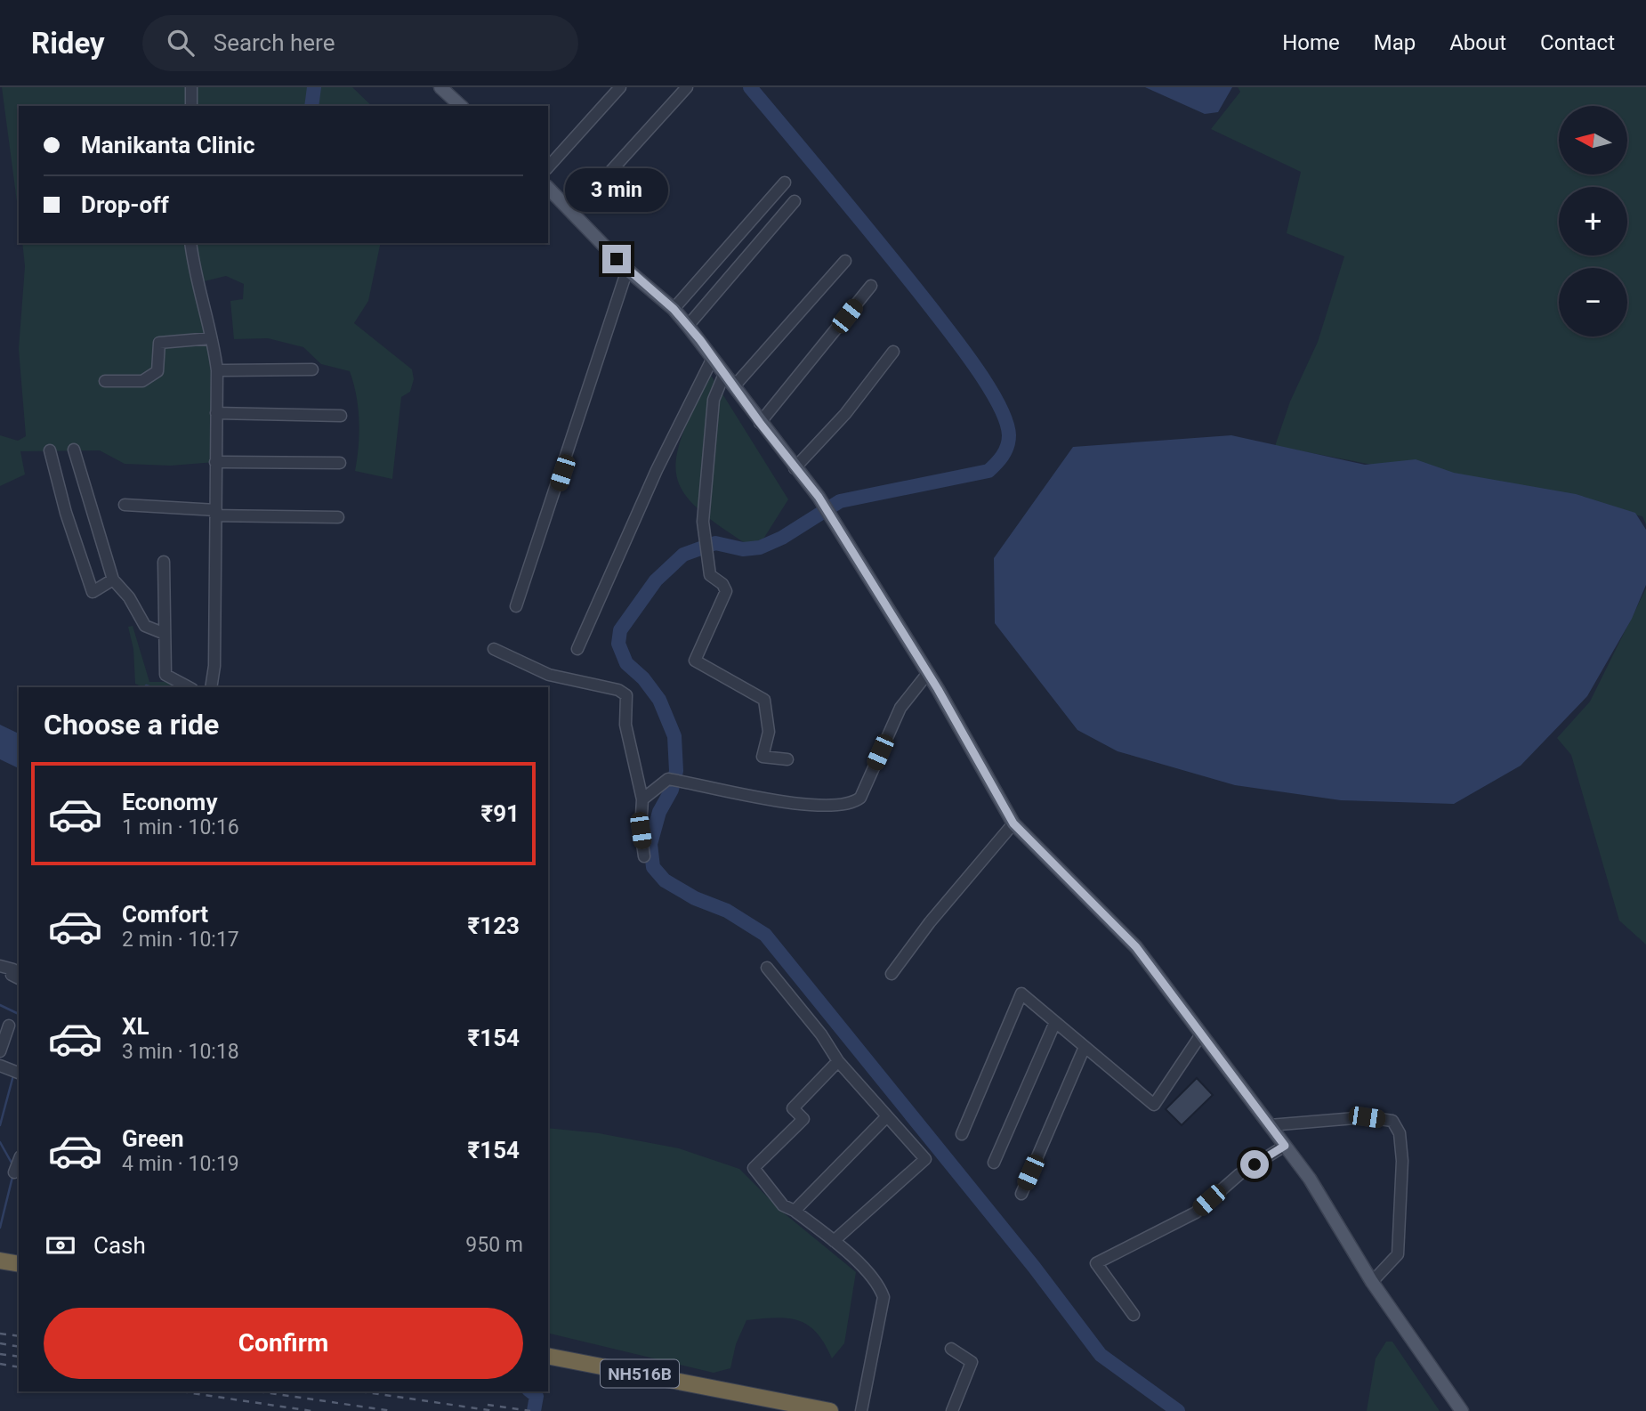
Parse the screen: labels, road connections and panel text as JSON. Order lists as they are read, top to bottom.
{
  "streets": {
    "highway": ["NH516B"]
  },
  "north": "left",
  "page": {
    "header": "Ridey",
    "search": "Search here",
    "nav": [
      "Home",
      "Map",
      "About",
      "Contact"
    ],
    "map_buttons": ["+", "−"],
    "banner": ["Manikanta Clinic", "Drop-off"],
    "bubble": "3 min",
    "heading": "Choose a ride",
    "list": [
      {
        "name": "Economy",
        "note": "1 min · 10:16",
        "value": "₹91"
      },
      {
        "name": "Comfort",
        "note": "2 min · 10:17",
        "value": "₹123"
      },
      {
        "name": "XL",
        "note": "3 min · 10:18",
        "value": "₹154"
      },
      {
        "name": "Green",
        "note": "4 min · 10:19",
        "value": "₹154"
      }
    ],
    "pay": ["Cash", "950 m"],
    "buttons": "Confirm"
  }
}
